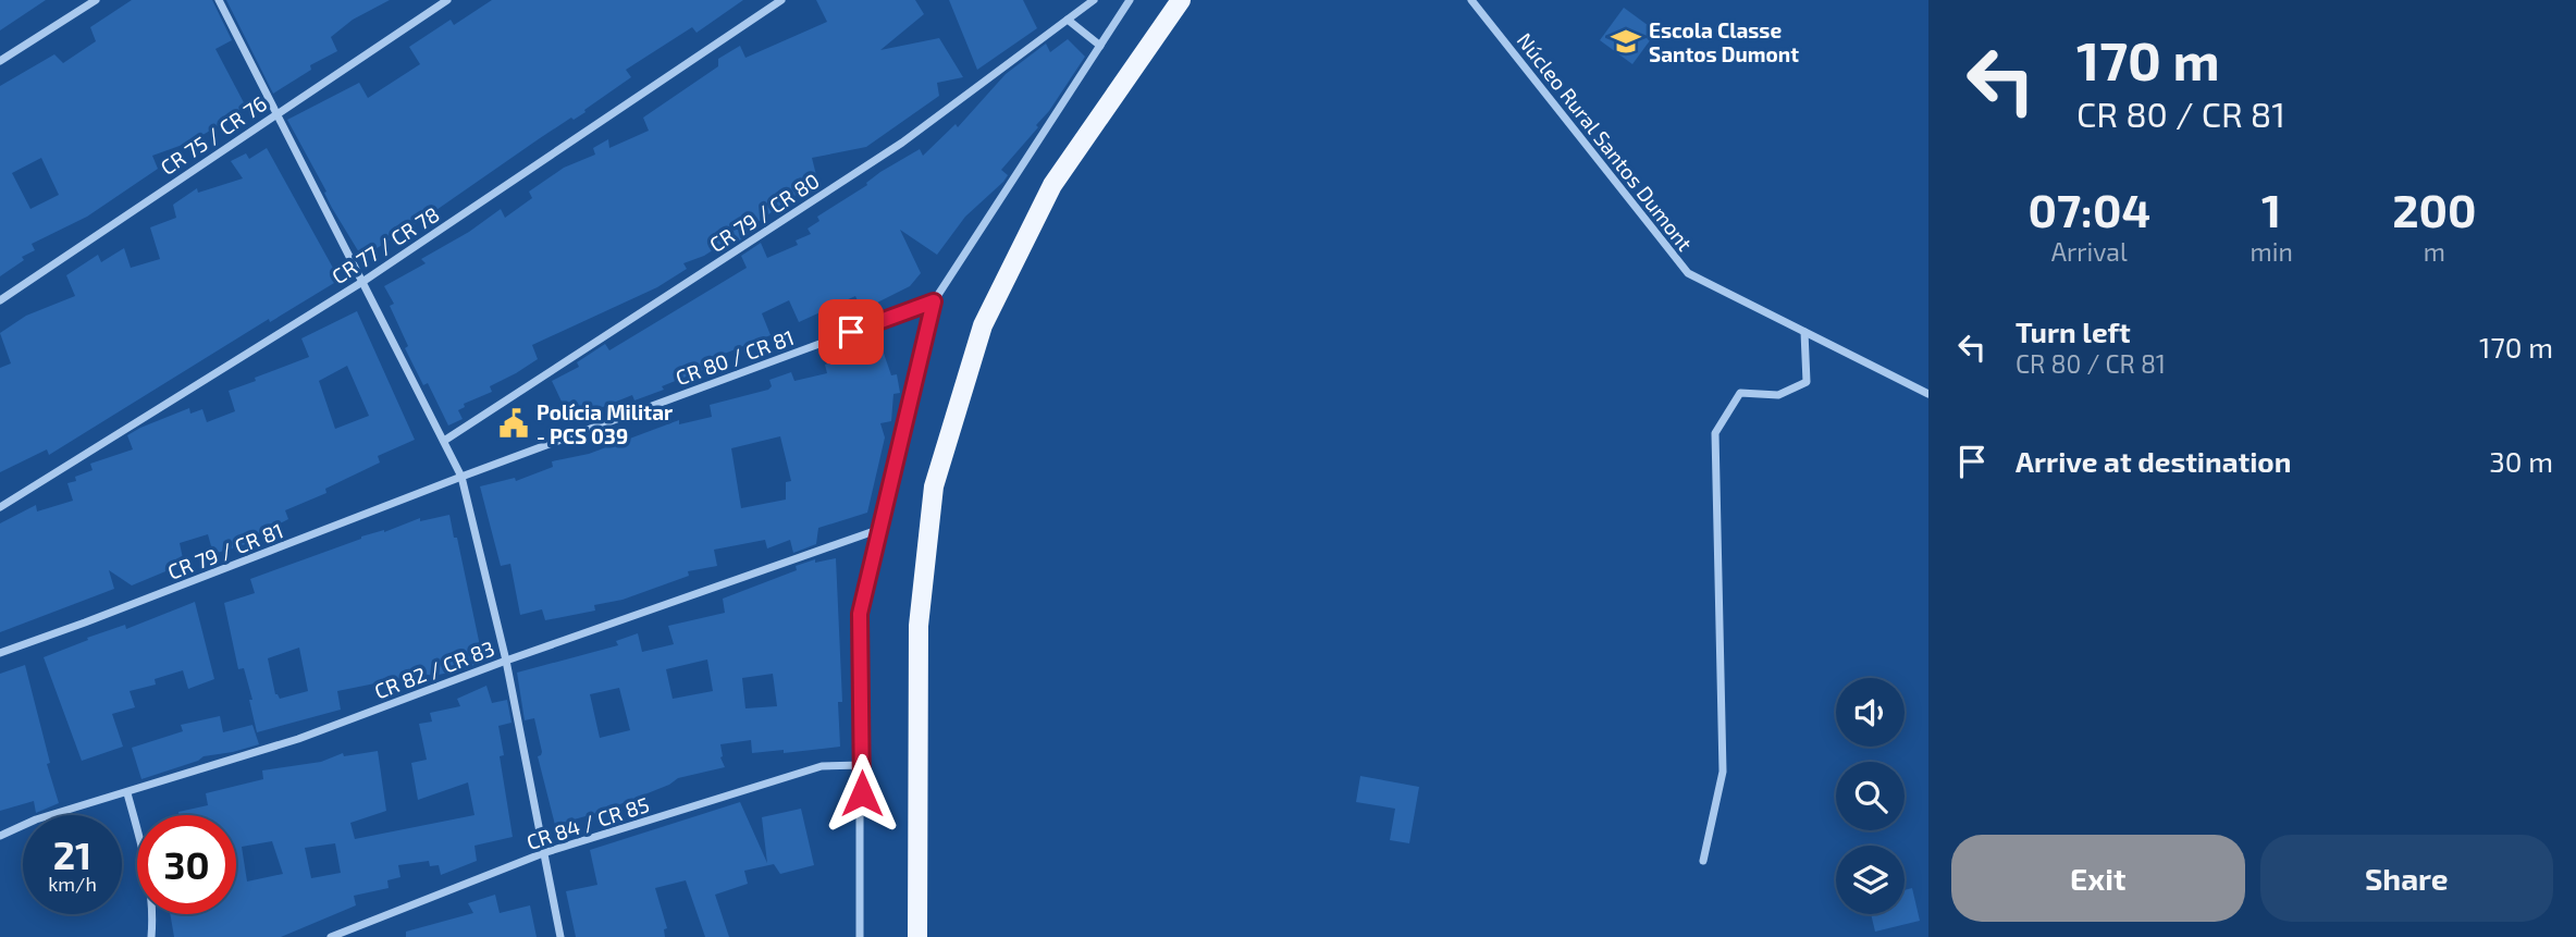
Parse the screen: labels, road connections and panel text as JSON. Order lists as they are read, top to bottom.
{
  "streets": {
    "street": [
      "CR 75 / CR 76",
      "Núcleo Rural Santos Dumont",
      "CR 79 / CR 80",
      "CR 77 / CR 78",
      "CR 80 / CR 81",
      "CR 79 / CR 81",
      "CR 82 / CR 83",
      "CR 84 / CR 85"
    ]
  },
  "crossings": [
    ["CR 80 / CR 81", "CR 79 / CR 81"]
  ],
  "places": {
    "school or university": ["Escola Classe Santos Dumont"],
    "public building": ["Polícia Militar - PCS 039"]
  },
  "page": {
    "turn": ["170 m", "CR 80 / CR 81"],
    "eta": [
      "07:04",
      "Arrival",
      "1",
      "min",
      "200",
      "m"
    ],
    "list": [
      {
        "name": "Turn left",
        "note": "CR 80 / CR 81",
        "value": "170 m"
      },
      {
        "name": "Arrive at destination",
        "value": "30 m"
      }
    ],
    "speed": "21 km/h",
    "limit": "30",
    "buttons": ["Exit", "Share"]
  }
}
